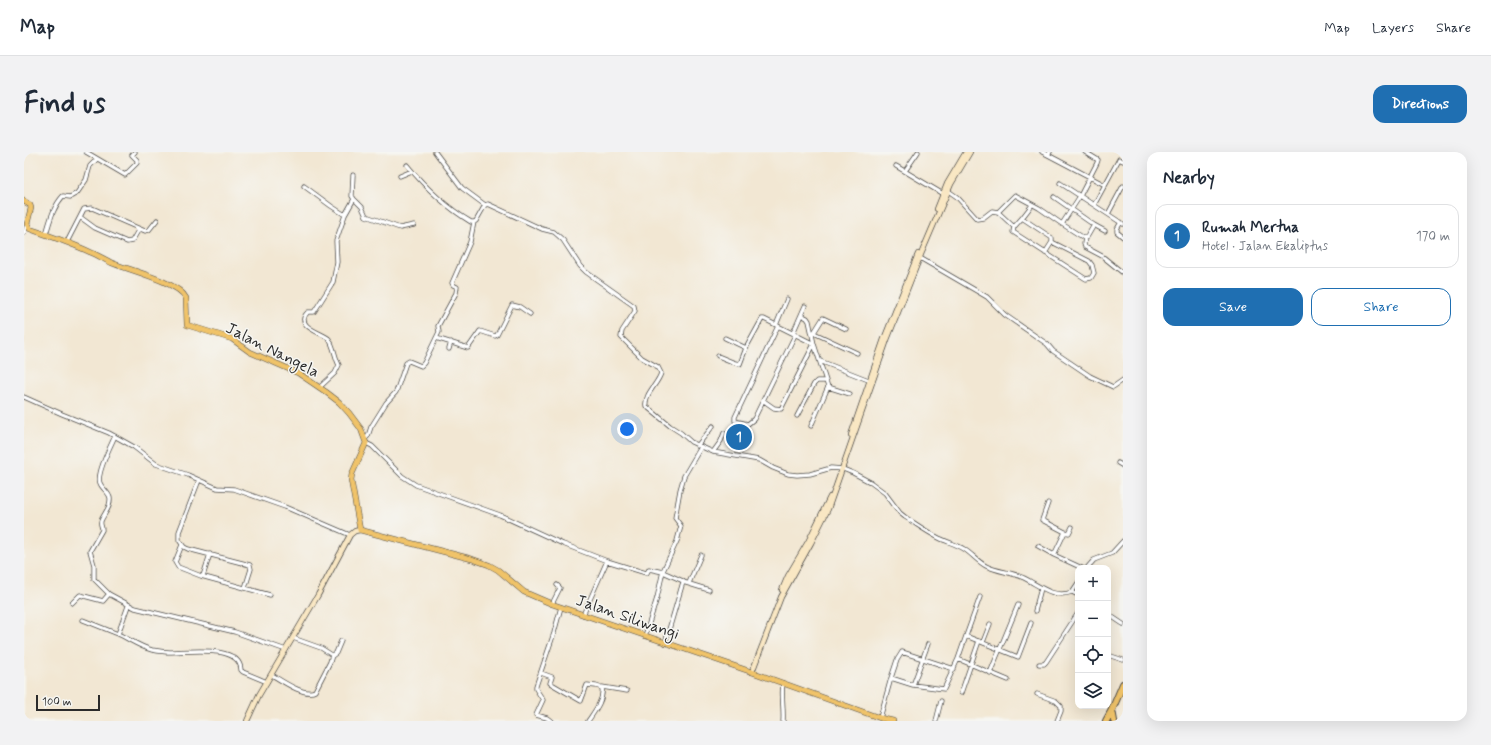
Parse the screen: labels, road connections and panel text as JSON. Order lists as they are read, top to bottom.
{
  "streets": {
    "main road": ["Jalan Nangela", "Jalan Siliwangi"]
  },
  "scale_bar": "100 m",
  "page": {
    "header": "Map",
    "nav": ["Map", "Layers", "Share"],
    "buttons": [
      "Directions",
      ["Save", "Share"]
    ],
    "title": "Find us",
    "heading": "Nearby",
    "list": [
      {
        "mark": "1",
        "name": "Rumah Mertua",
        "note": "Hotel · Jalan Ekaliptus",
        "value": "170 m"
      }
    ],
    "pins": "1",
    "map_buttons": ["+", "−"],
    "scale": "100 m"
  }
}
